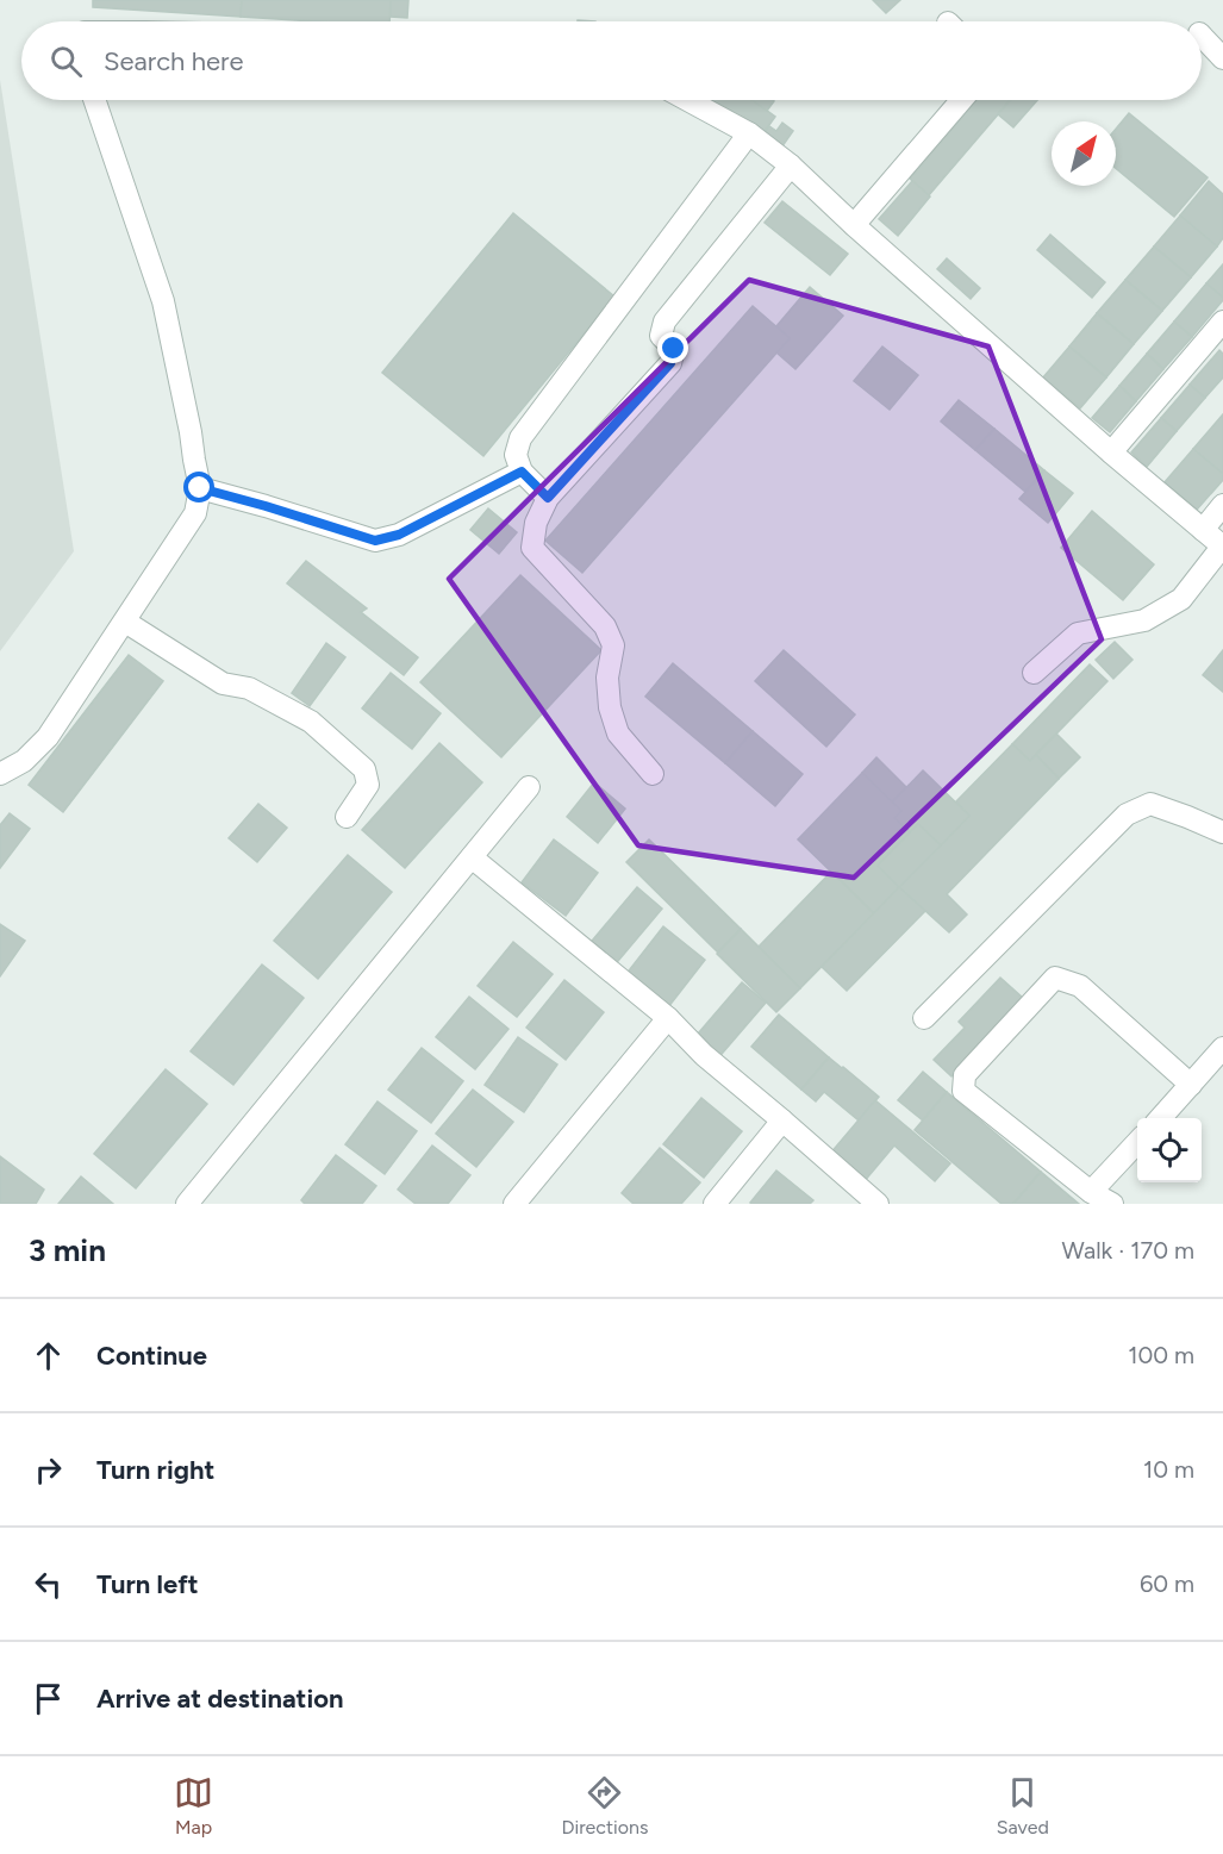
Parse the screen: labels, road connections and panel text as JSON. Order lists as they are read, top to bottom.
{
  "north": "top right",
  "page": {
    "search": "Search here",
    "heading": ["3 min", "Walk · 170 m"],
    "list": [
      ["Continue", "100 m"],
      ["Turn right", "10 m"],
      ["Turn left", "60 m"],
      "Arrive at destination"
    ],
    "nav": ["Map", "Directions", "Saved"]
  }
}
